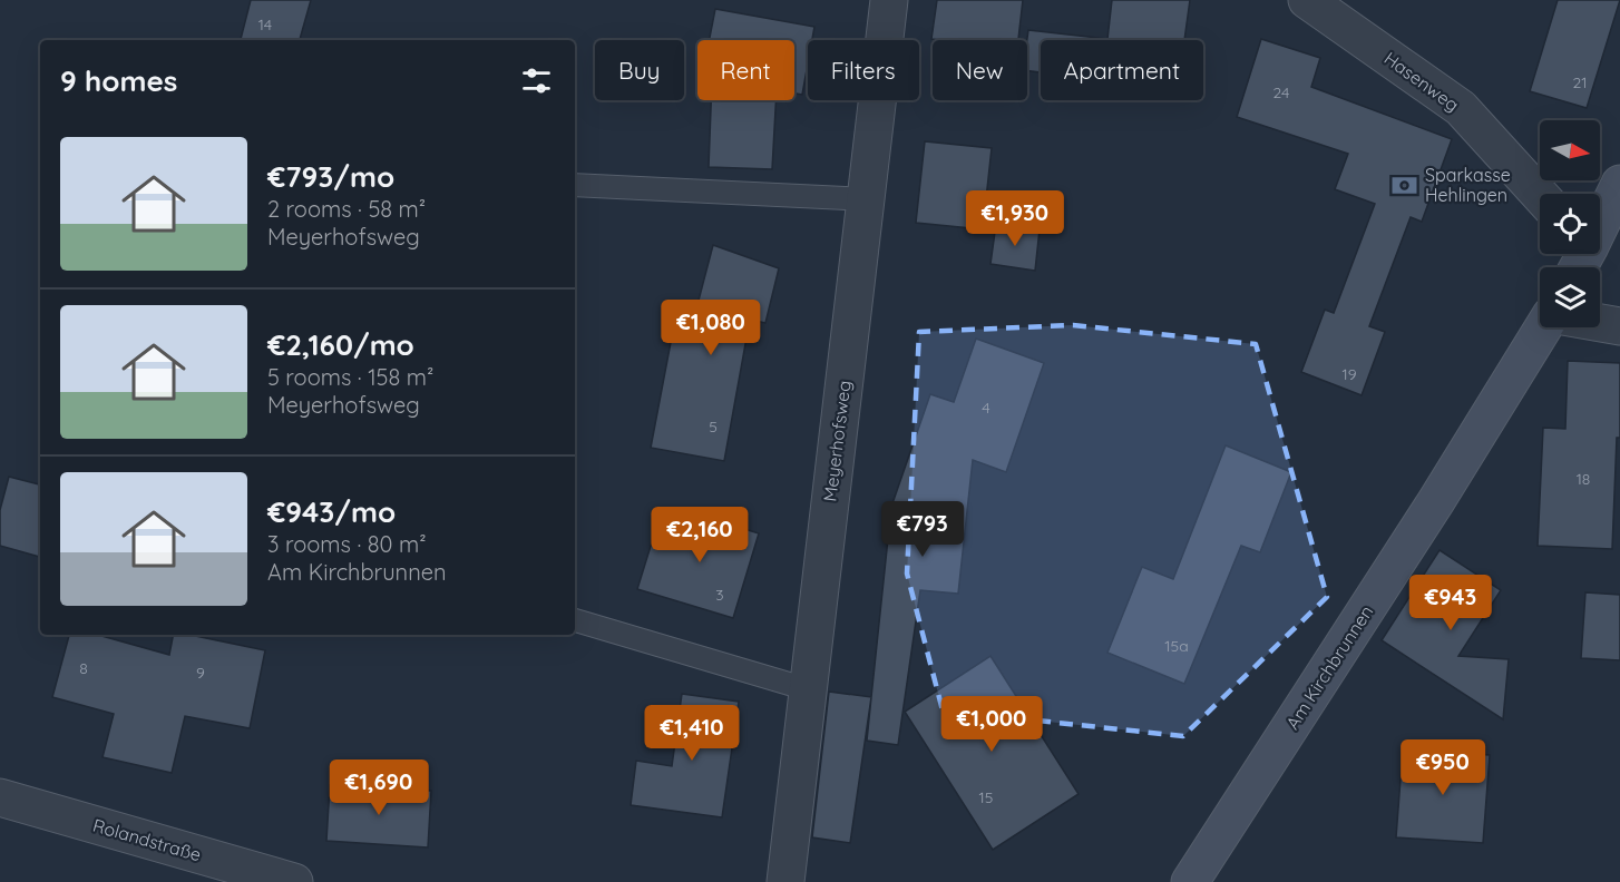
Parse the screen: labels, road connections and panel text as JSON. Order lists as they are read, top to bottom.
{
  "streets": {
    "main road": ["Am Kirchbrunnen"],
    "street": ["Hasenweg", "Meyerhofsweg", "Rolandstraße"]
  },
  "places": {
    "bank": ["Sparkasse Hehlingen"]
  },
  "house_numbers": [
    "14",
    "21",
    "24",
    "19",
    "4",
    "5",
    "18",
    "3",
    "15a",
    "8",
    "9",
    "15"
  ],
  "north": "right",
  "page": {
    "chip": [
      "Buy",
      "Rent",
      "Filters",
      "New",
      "Apartment"
    ],
    "heading": "9 homes",
    "list": [
      {
        "name": "€793/mo",
        "note": "2 rooms · 58 m² · Meyerhofsweg"
      },
      {
        "name": "€2,160/mo",
        "note": "5 rooms · 158 m² · Meyerhofsweg"
      },
      {
        "name": "€943/mo",
        "note": "3 rooms · 80 m² · Am Kirchbrunnen"
      }
    ],
    "price": [
      "€1,930",
      "€1,080",
      "€793",
      "€2,160",
      "€943",
      "€1,000",
      "€1,410",
      "€950",
      "€1,690"
    ]
  }
}
